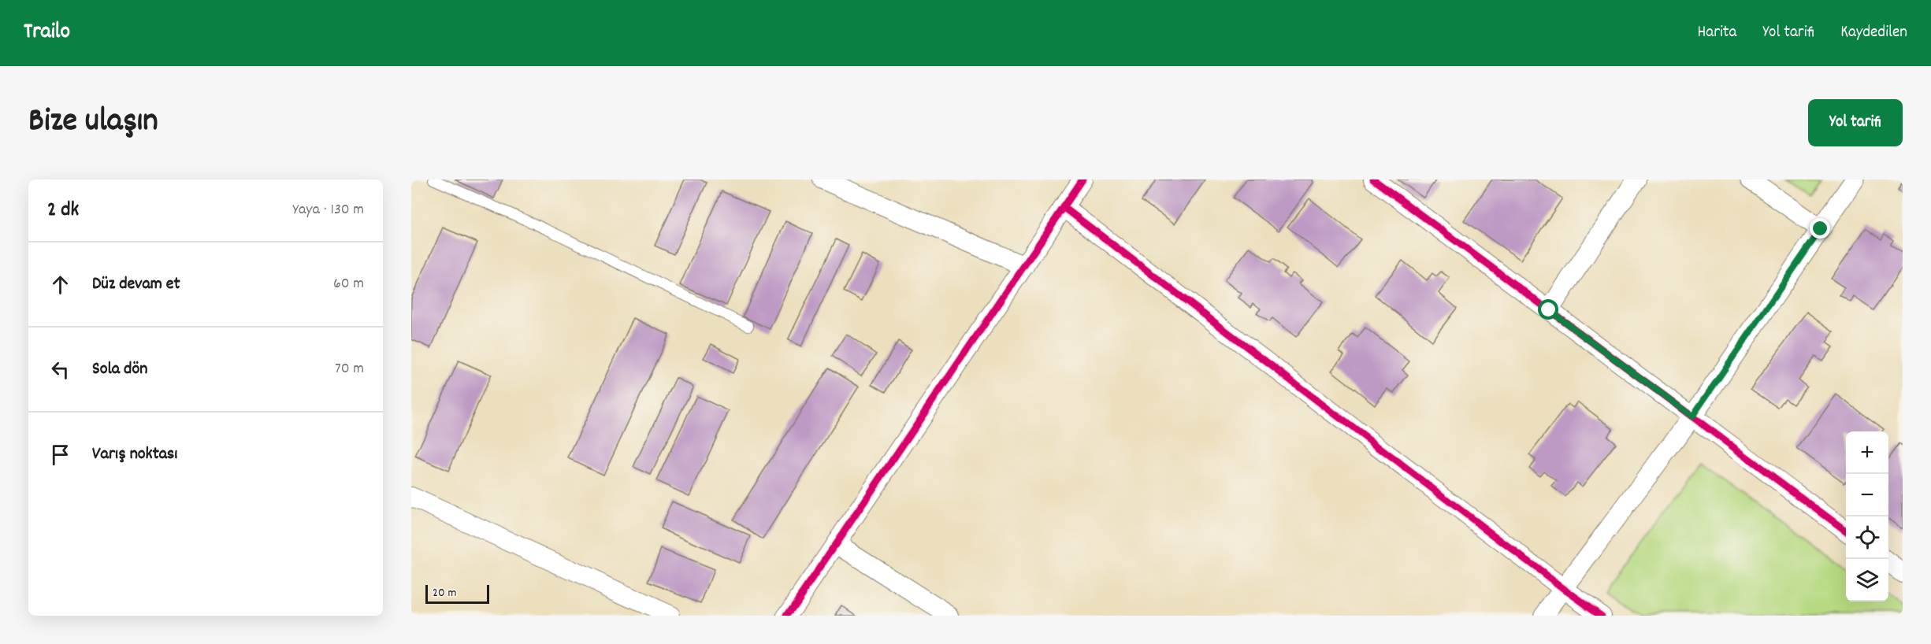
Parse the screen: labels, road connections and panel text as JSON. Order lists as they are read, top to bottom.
{
  "scale_bar": "20 m",
  "page": {
    "header": "Trailo",
    "nav": ["Harita", "Yol tarifi", "Kaydedilen"],
    "title": "Bize ulaşın",
    "buttons": "Yol tarifi",
    "heading": ["2 dk", "Yaya · 130 m"],
    "list": [
      ["Düz devam et", "60 m"],
      ["Sola dön", "70 m"],
      "Varış noktası"
    ],
    "map_buttons": ["+", "−"],
    "scale": "20 m"
  }
}
